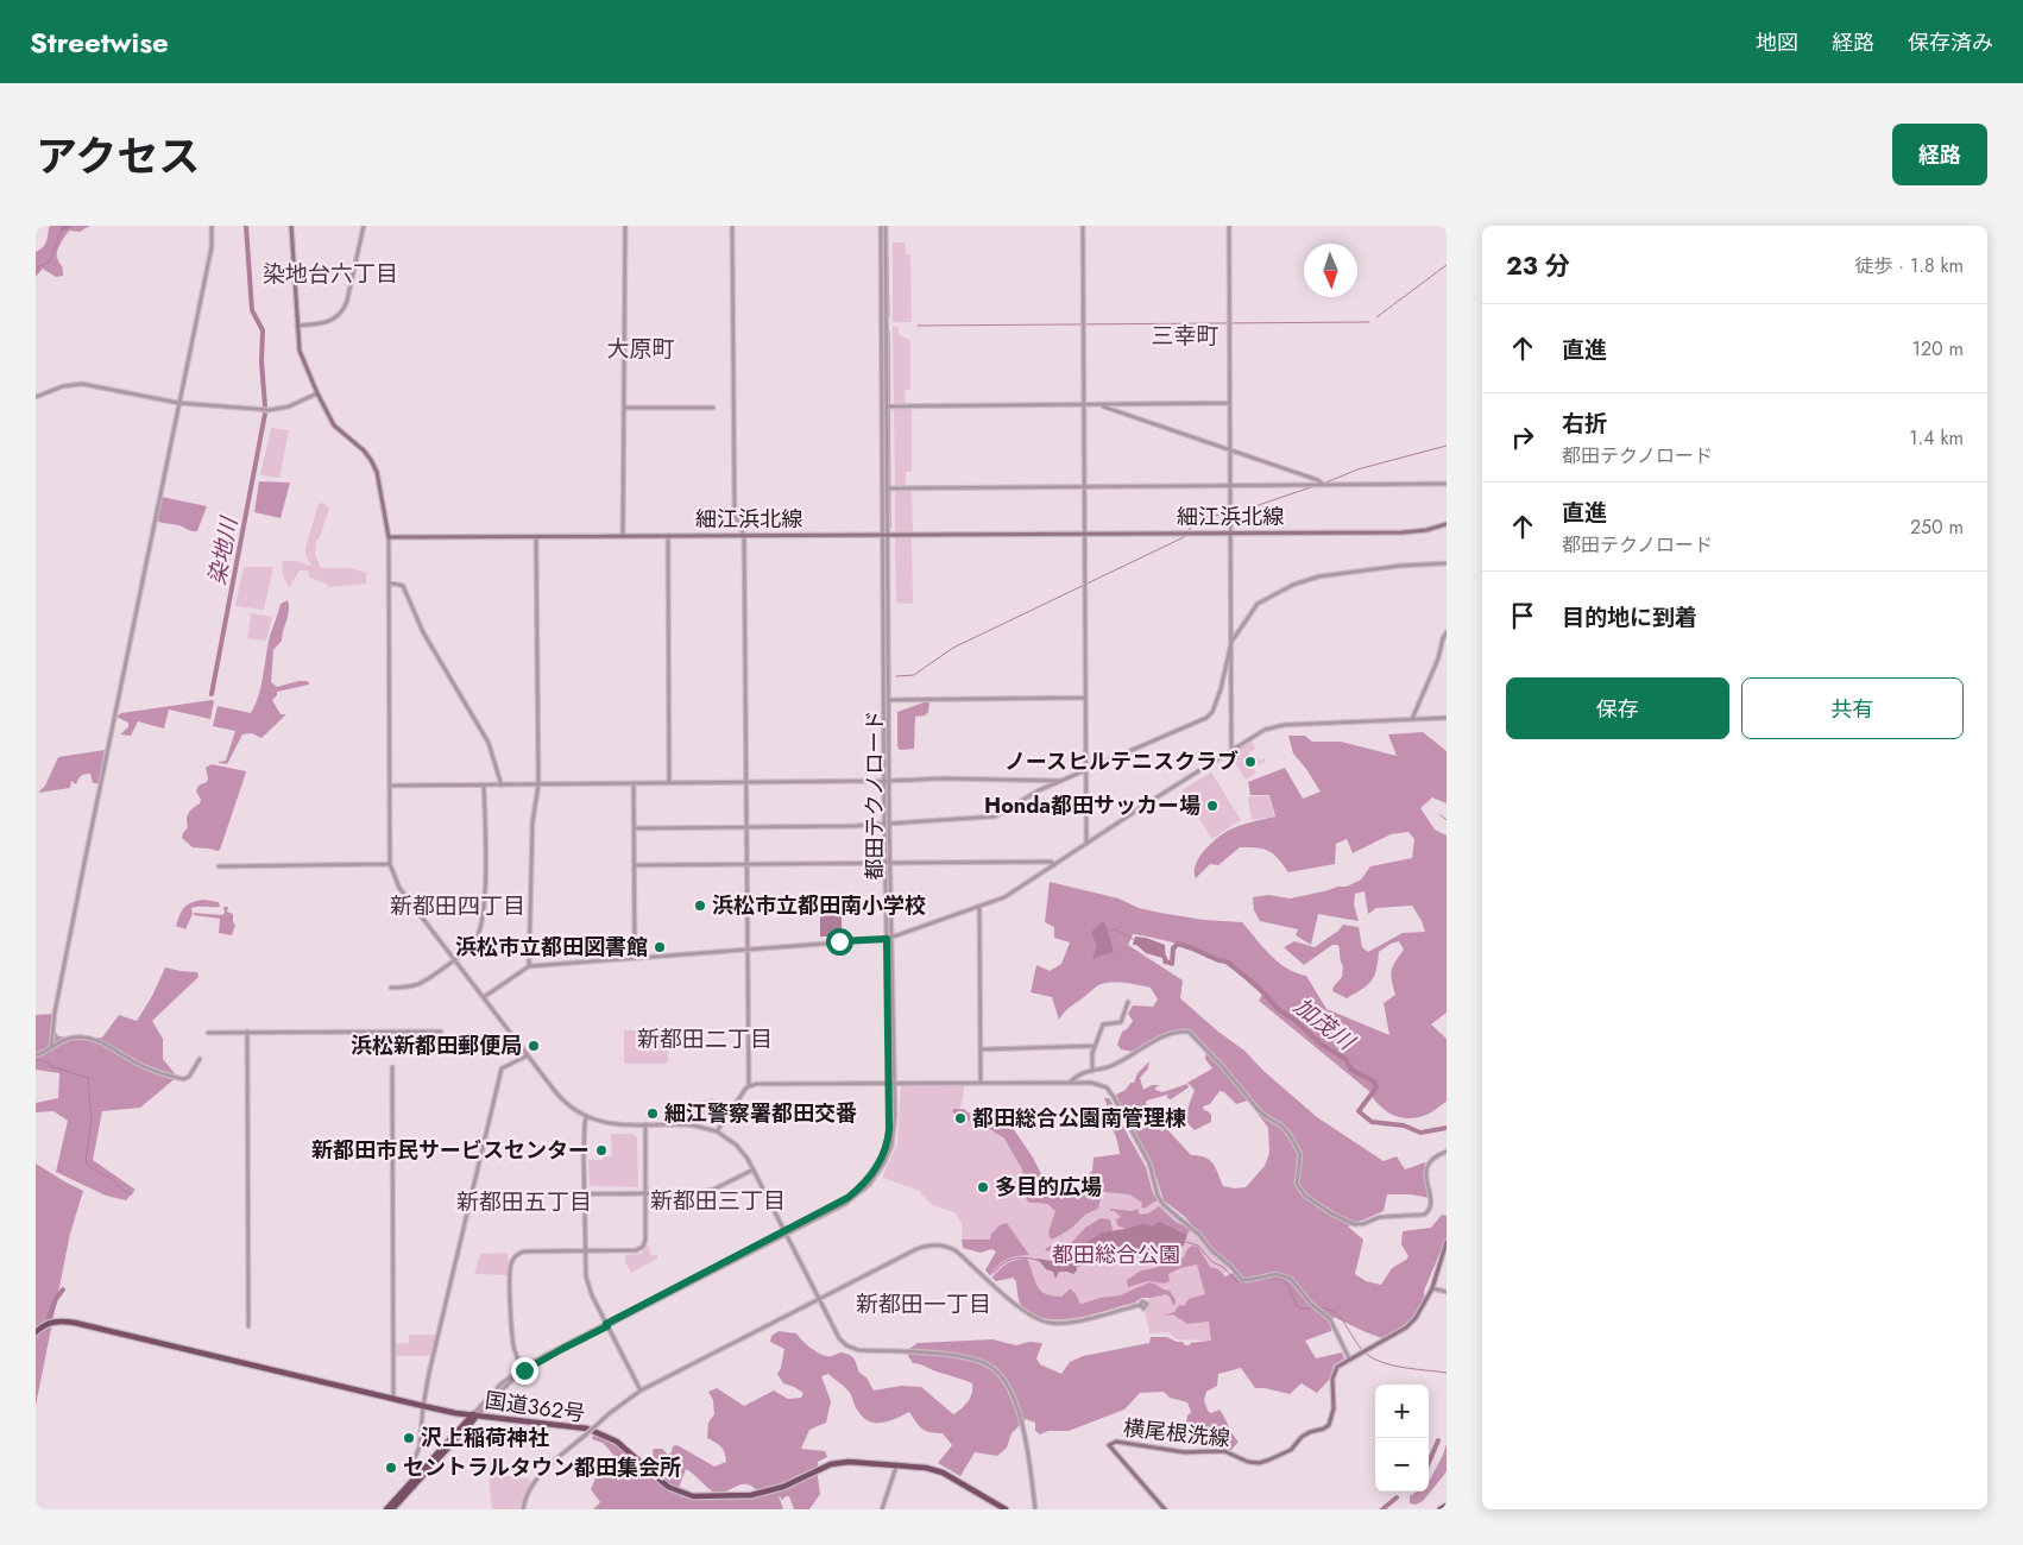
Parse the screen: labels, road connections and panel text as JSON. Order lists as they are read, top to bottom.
{
  "streets": {
    "highway": ["国道362号"],
    "main road": ["細江浜北線", "横尾根洗線"],
    "street": ["都田テクノロード"]
  },
  "crossings": [
    ["細江浜北線", "都田テクノロード"],
    ["都田テクノロード", "国道362号"]
  ],
  "districts": [
    "染地台六丁目",
    "三幸町",
    "大原町",
    "新都田四丁目",
    "新都田二丁目",
    "新都田三丁目",
    "新都田五丁目",
    "新都田一丁目"
  ],
  "water": ["染地川", "加茂川"],
  "parks": ["都田総合公園"],
  "places": [
    "ノースヒルテニスクラブ",
    "Honda都田サッカー場",
    "浜松市立都田南小学校",
    "浜松市立都田図書館",
    "浜松新都田郵便局",
    "細江警察署都田交番",
    "都田総合公園南管理棟",
    "新都田市民サービスセンター",
    "多目的広場",
    "沢上稲荷神社",
    "セントラルタウン都田集会所"
  ],
  "north": "bottom",
  "page": {
    "header": "Streetwise",
    "nav": ["地図", "経路", "保存済み"],
    "title": "アクセス",
    "buttons": [
      "経路",
      ["保存", "共有"]
    ],
    "heading": ["23 分", "徒歩 · 1.8 km"],
    "list": [
      ["直進", "120 m"],
      ["右折", "都田テクノロード", "1.4 km"],
      ["直進", "都田テクノロード", "250 m"],
      "目的地に到着"
    ],
    "map_buttons": ["+", "−"]
  }
}
